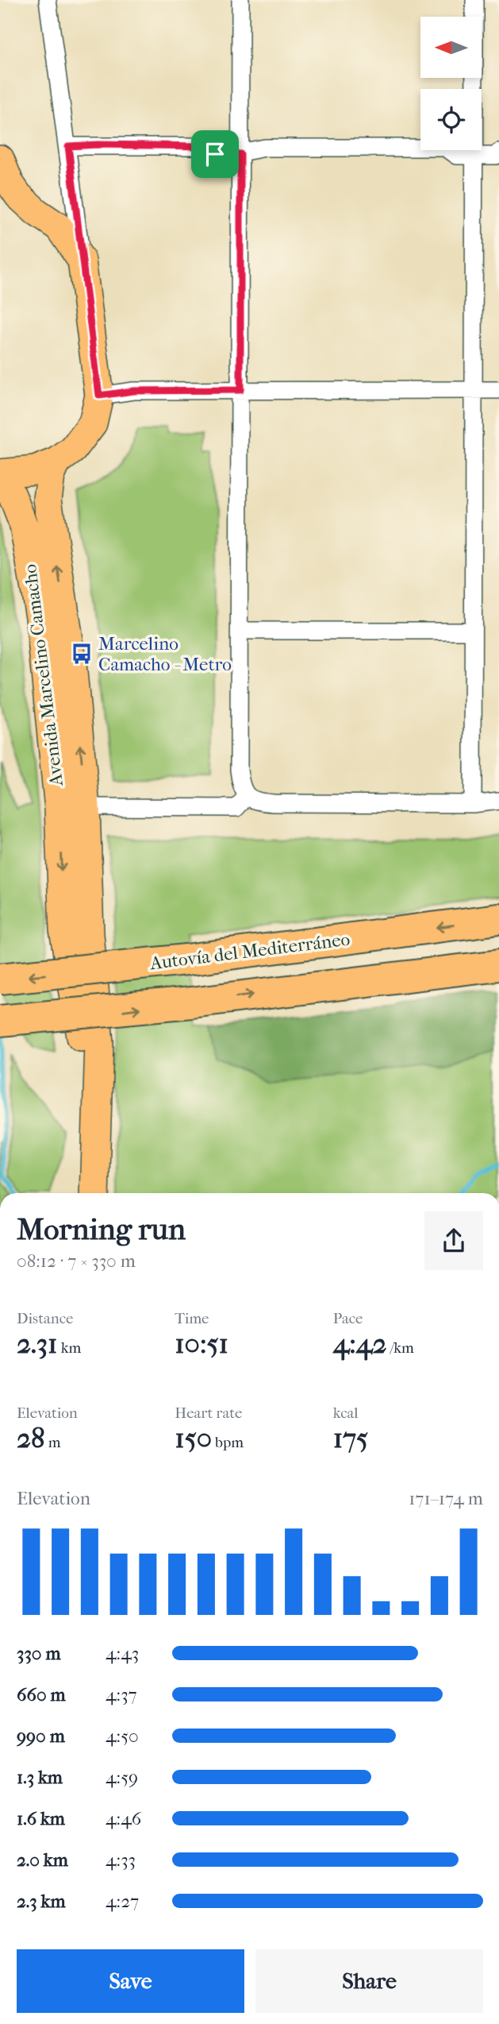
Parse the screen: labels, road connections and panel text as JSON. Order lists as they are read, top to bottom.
{
  "streets": {
    "highway": ["Autovía del Mediterráneo"],
    "main road": ["Avenida Marcelino Camacho"]
  },
  "places": {
    "bus stop": ["Marcelino Camacho - Metro"]
  },
  "north": "left",
  "page": {
    "heading": ["Morning run", "08:12 · 7 × 330 m"],
    "stats": [
      ["Distance", "2.31 km"],
      ["Time", "10:51"],
      ["Pace", "4:42 /km"],
      ["Elevation", "28 m"],
      ["Heart rate", "150 bpm"],
      ["kcal", "175"]
    ],
    "chart": ["Elevation", "171–174 m"],
    "list": [
      {
        "name": "330 m",
        "note": "4:43"
      },
      {
        "name": "660 m",
        "note": "4:37"
      },
      {
        "name": "990 m",
        "note": "4:50"
      },
      {
        "name": "1.3 km",
        "note": "4:59"
      },
      {
        "name": "1.6 km",
        "note": "4:46"
      },
      {
        "name": "2.0 km",
        "note": "4:33"
      },
      {
        "name": "2.3 km",
        "note": "4:27"
      }
    ],
    "buttons": ["Save", "Share"]
  }
}
